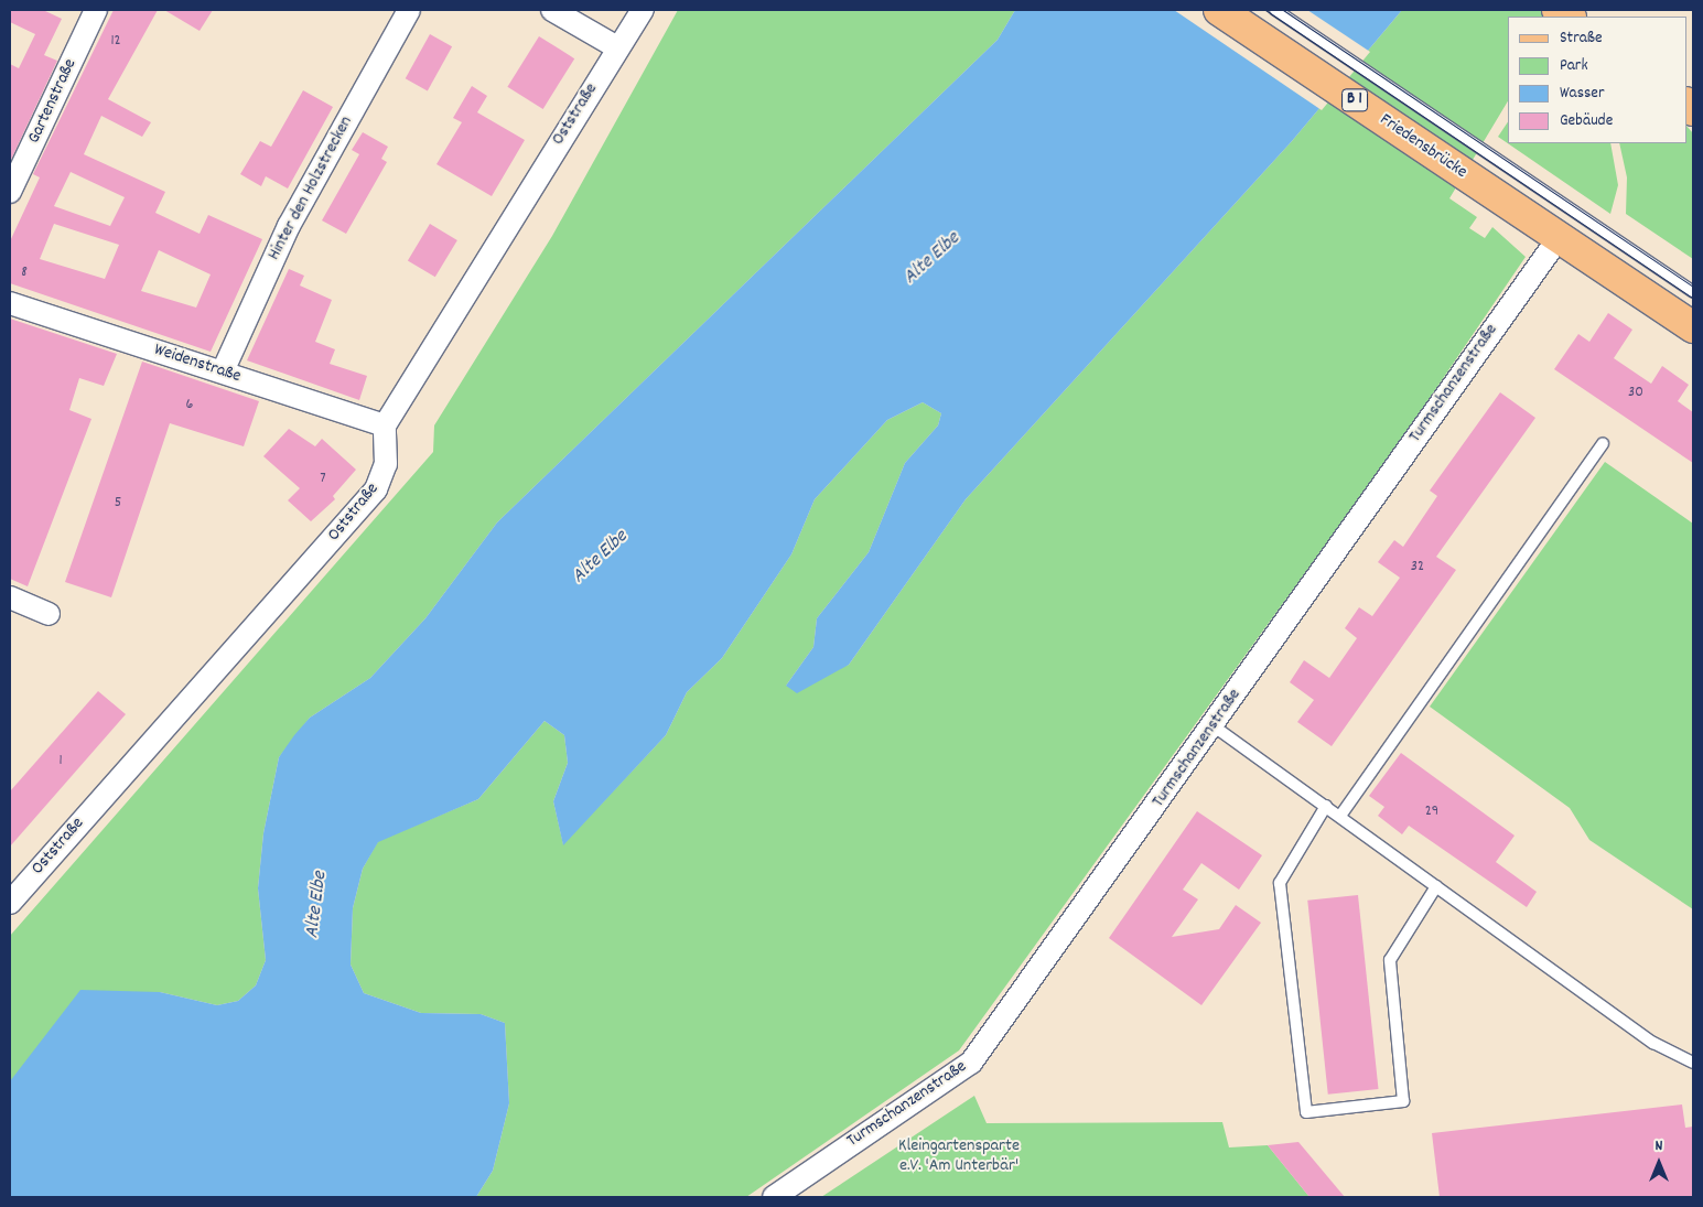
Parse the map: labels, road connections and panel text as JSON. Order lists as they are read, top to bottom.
{
  "streets": {
    "main road": ["B 1", "Friedensbrücke"],
    "street": [
      "Gartenstraße",
      "Oststraße",
      "Hinter den Holzstrecken",
      "Weidenstraße",
      "Turmschanzenstraße"
    ]
  },
  "crossings": [
    ["B 1", "Friedensbrücke"],
    ["B 1", "Turmschanzenstraße"],
    ["Oststraße", "Weidenstraße"],
    ["Friedensbrücke", "Turmschanzenstraße"],
    ["Hinter den Holzstrecken", "Weidenstraße"]
  ],
  "water": ["Alte Elbe"],
  "parks": ["Kleingartensparte e.V. 'Am Unterbär'"],
  "house_numbers": [
    "12",
    "8",
    "30",
    "6",
    "7",
    "5",
    "32",
    "1",
    "29"
  ],
  "legend": [
    "Straße",
    "Park",
    "Wasser",
    "Gebäude"
  ],
  "north": "top"
}
